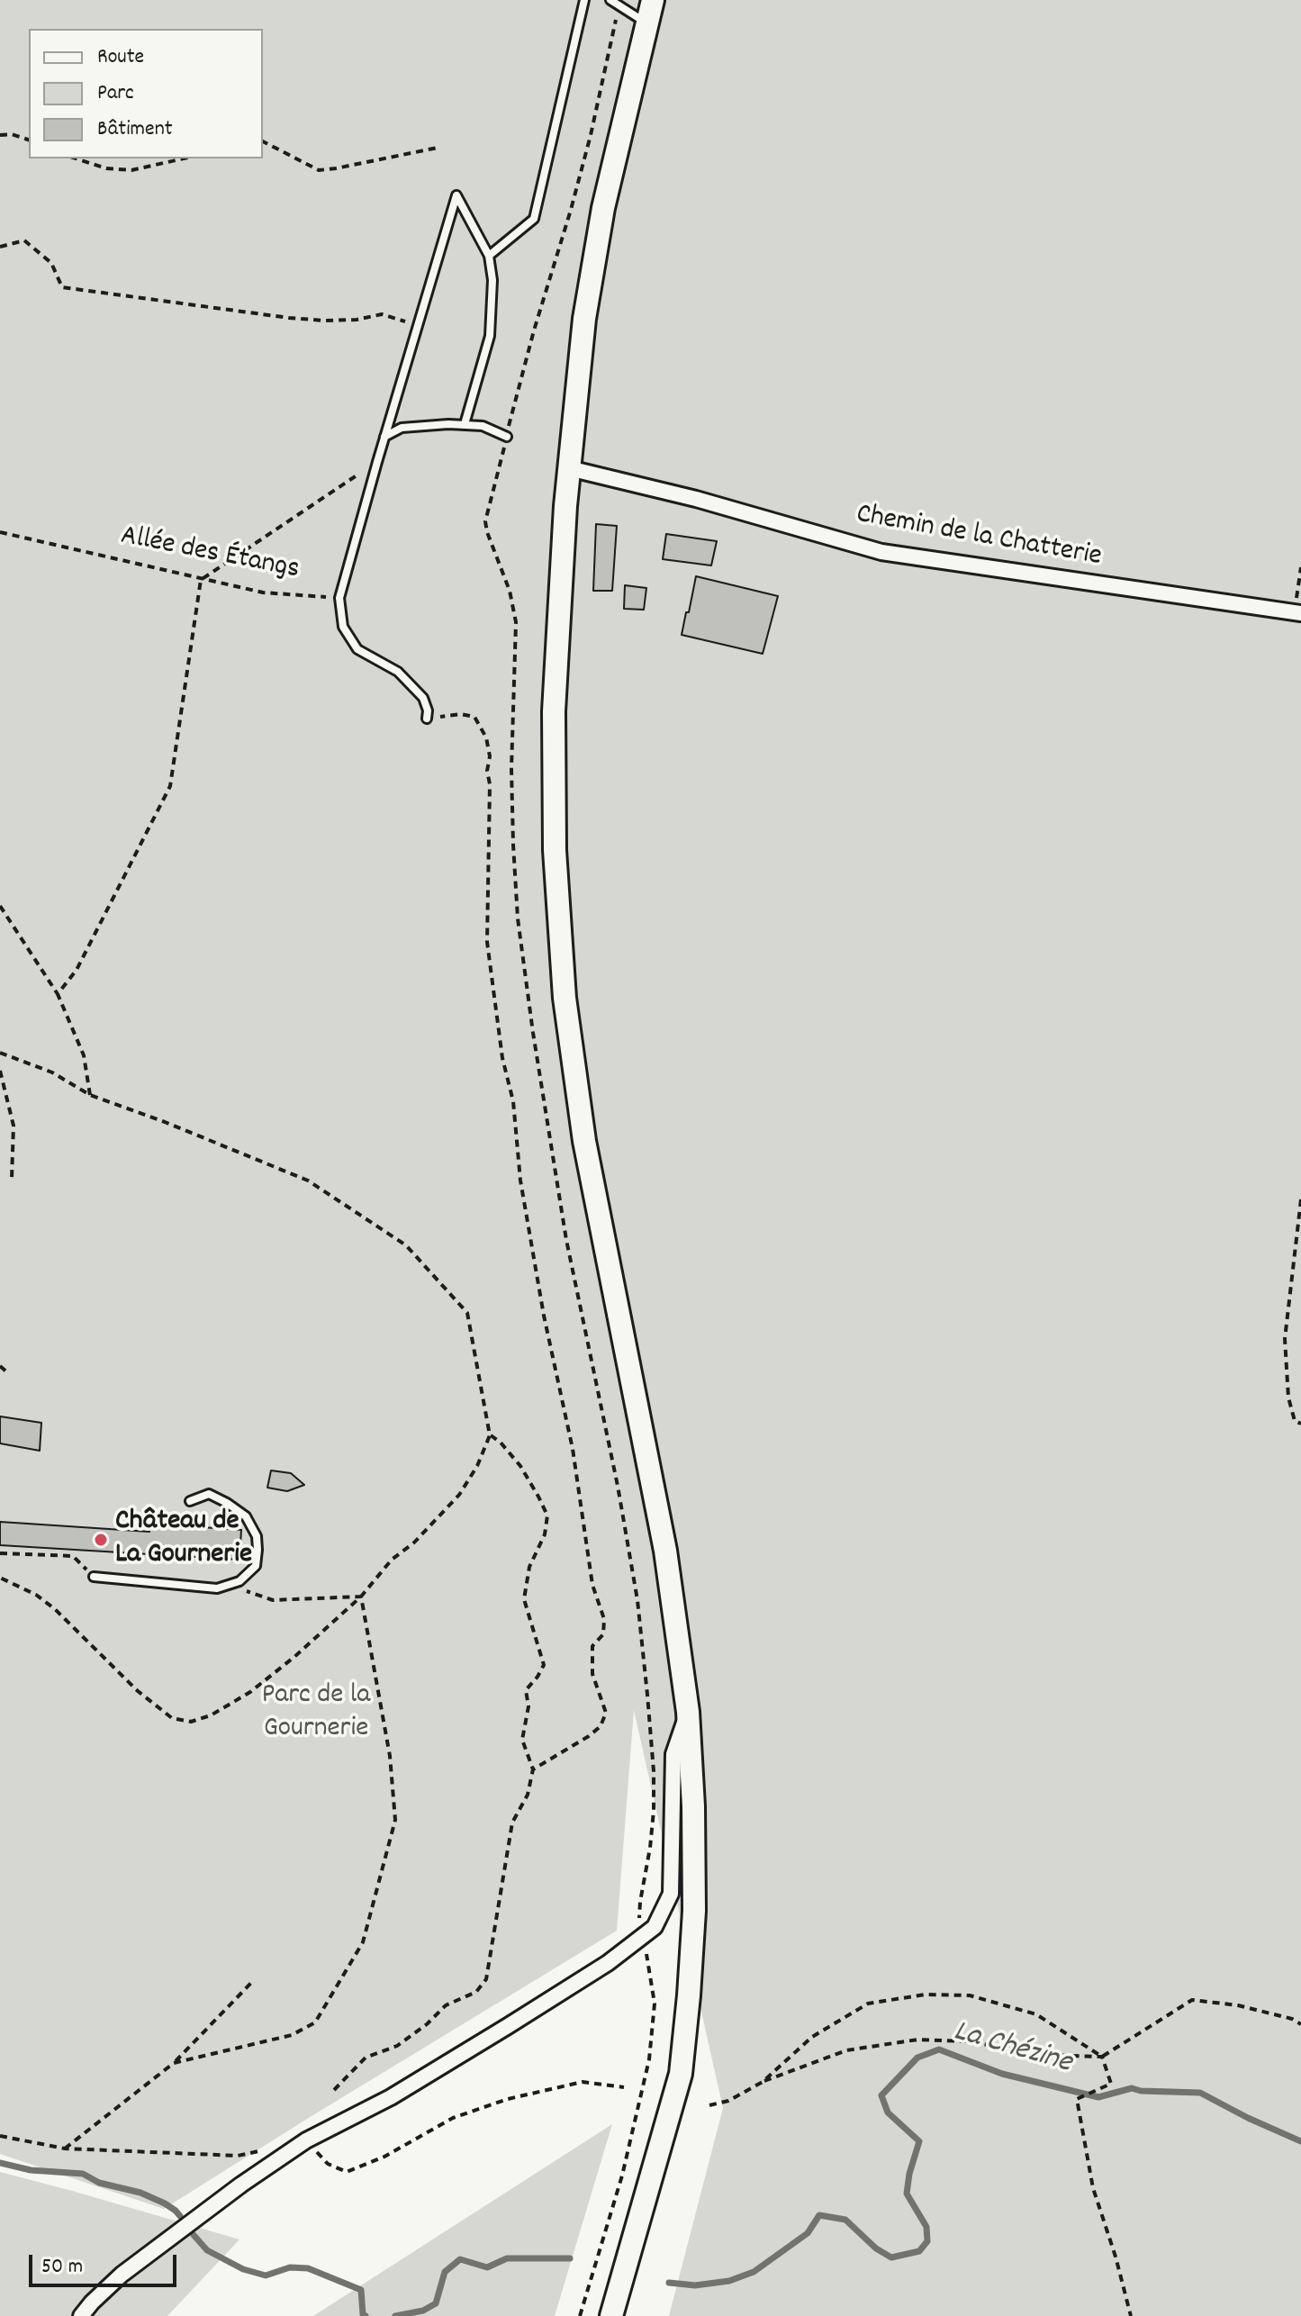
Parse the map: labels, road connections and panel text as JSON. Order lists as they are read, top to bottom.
{
  "streets": {
    "street": ["Chemin de la Chatterie"],
    "path": ["Allée des Étangs"]
  },
  "water": ["La Chézine"],
  "parks": ["Parc de la Gournerie"],
  "places": ["Château de La Gournerie"],
  "legend": ["Route", "Parc", "Bâtiment"],
  "scale_bar": "50 m"
}
